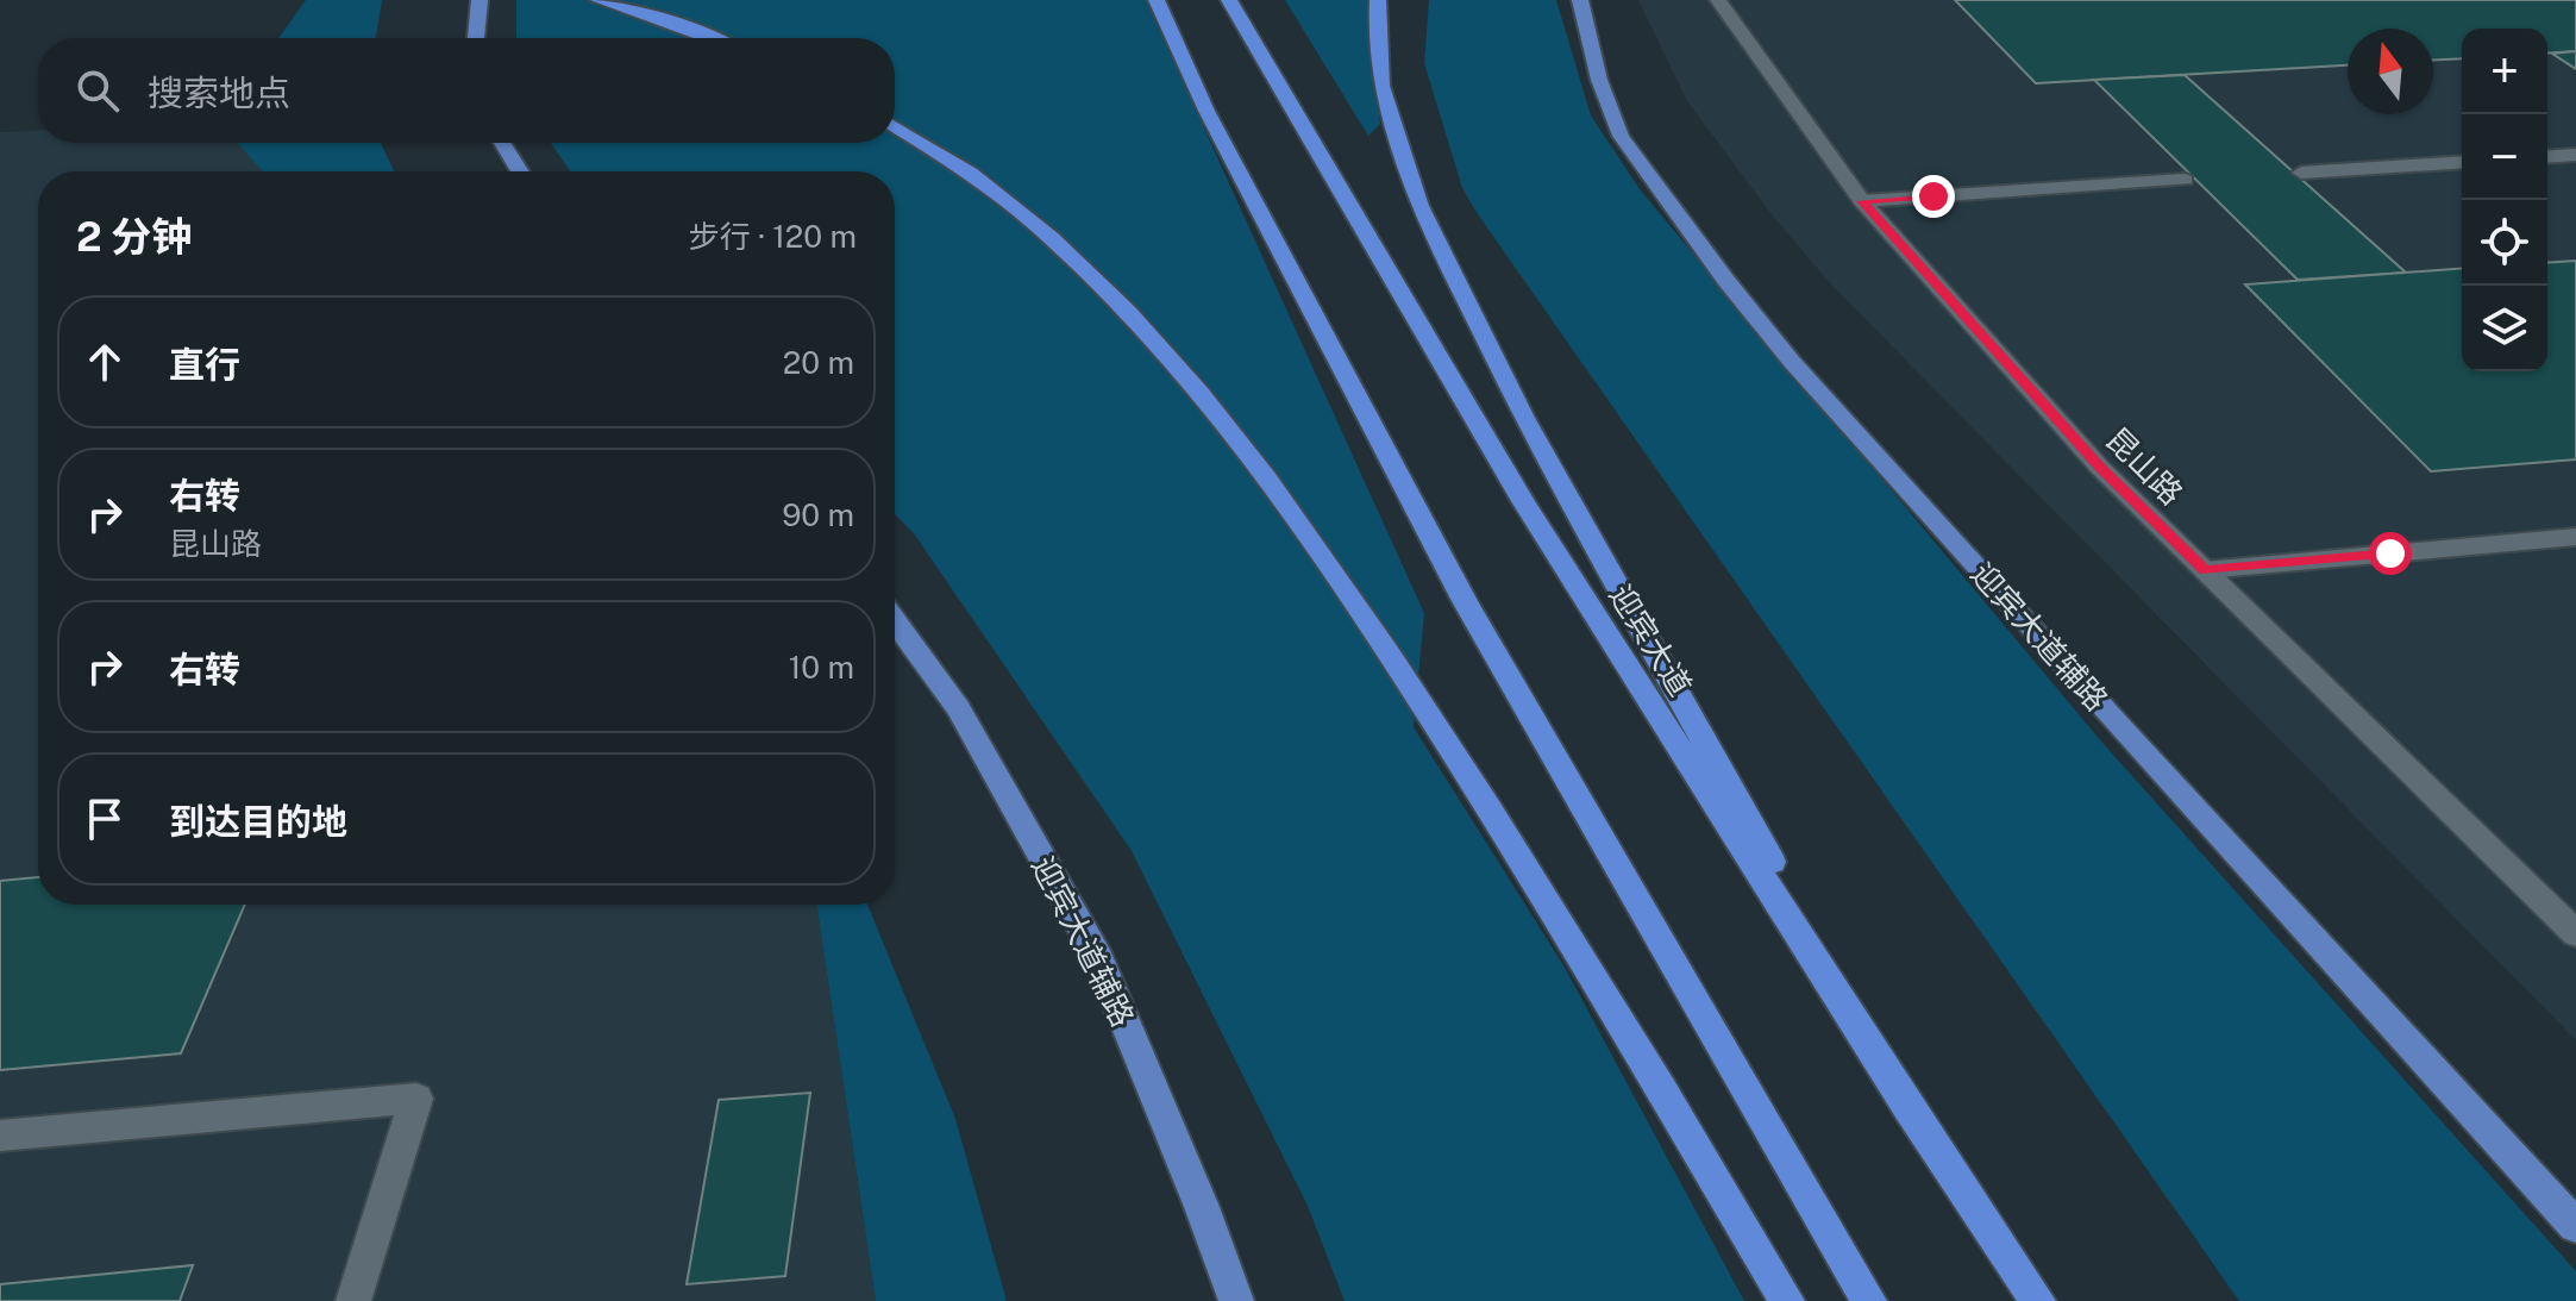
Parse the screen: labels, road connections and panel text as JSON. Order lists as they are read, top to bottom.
{
  "streets": {
    "highway": ["迎宾大道"],
    "main road": ["迎宾大道辅路"],
    "street": ["昆山路"]
  },
  "north": "top",
  "page": {
    "map_buttons": ["+", "−"],
    "search": "搜索地点",
    "heading": ["2 分钟", "步行 · 120 m"],
    "list": [
      ["直行", "20 m"],
      ["右转", "昆山路", "90 m"],
      ["右转", "10 m"],
      "到达目的地"
    ]
  }
}
